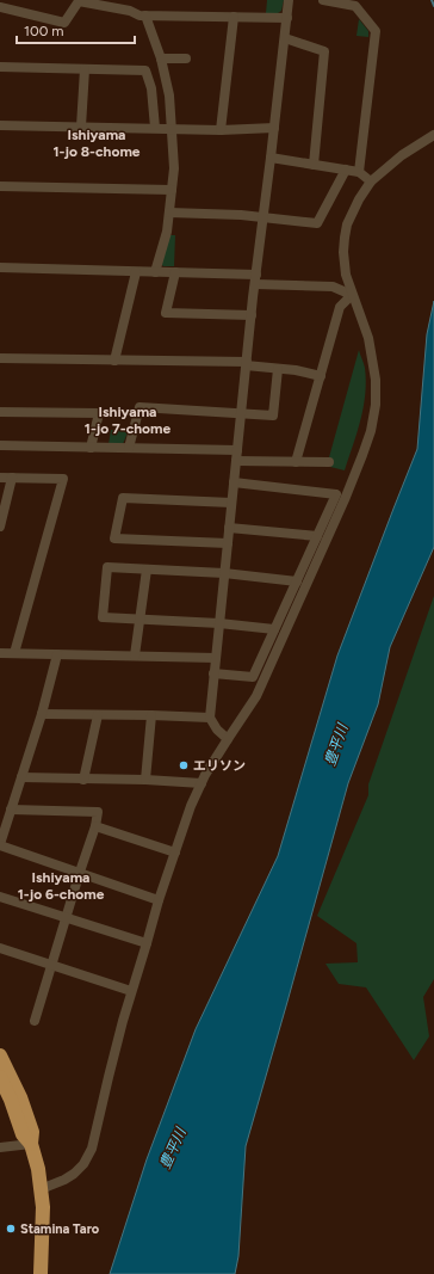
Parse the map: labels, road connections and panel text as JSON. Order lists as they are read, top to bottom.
{
  "districts": ["Ishiyama 1-jo 8-chome", "Ishiyama 1-jo 7-chome", "Ishiyama 1-jo 6-chome"],
  "water": ["豊平川"],
  "places": ["エリソン", "Stamina Taro"],
  "scale_bar": "100 m"
}
